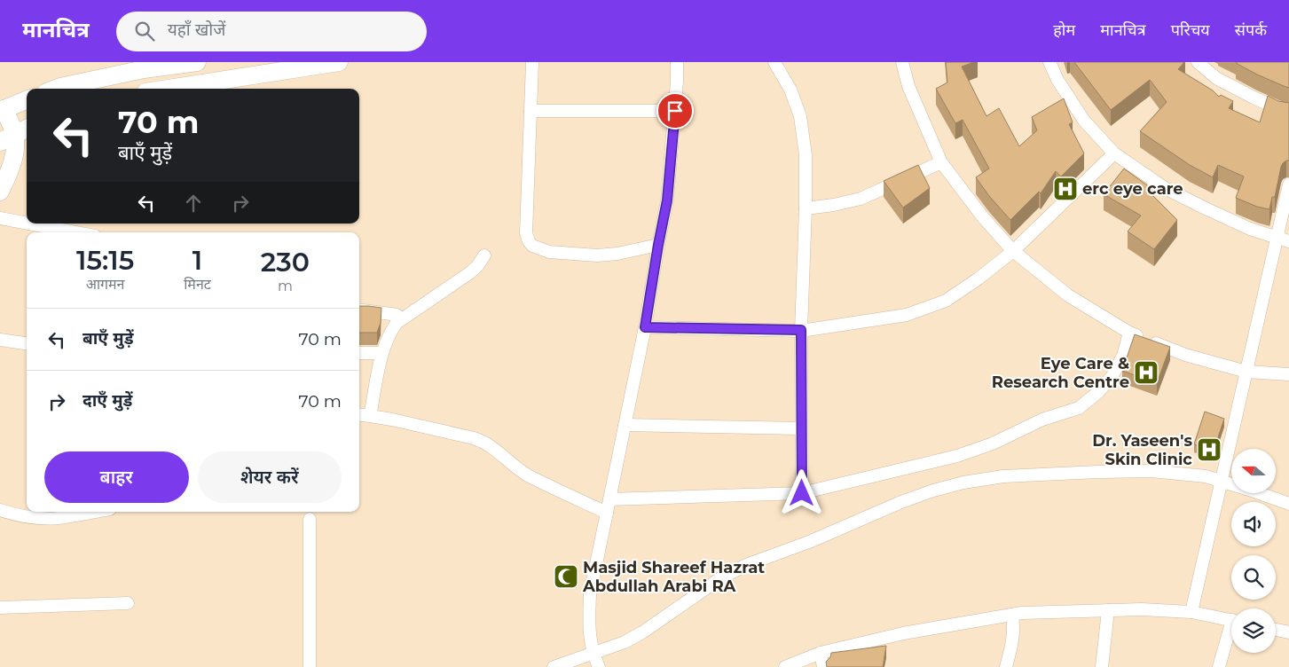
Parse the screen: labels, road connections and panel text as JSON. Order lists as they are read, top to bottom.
{
  "places": {
    "hospital": ["erc eye care", "Eye Care & Research Centre", "Dr. Yaseen's Skin Clinic"],
    "mosque": ["Masjid Shareef Hazrat Abdullah Arabi RA"]
  },
  "north": "left",
  "page": {
    "header": "मानचित्र",
    "search": "यहाँ खोजें",
    "nav": [
      "होम",
      "मानचित्र",
      "परिचय",
      "संपर्क"
    ],
    "turn": ["70 m", "बाएँ मुड़ें"],
    "eta": [
      "15:15",
      "आगमन",
      "1",
      "मिनट",
      "230",
      "m"
    ],
    "list": [
      {
        "name": "बाएँ मुड़ें",
        "value": "70 m"
      },
      {
        "name": "दाएँ मुड़ें",
        "value": "70 m"
      }
    ],
    "buttons": ["बाहर", "शेयर करें"]
  }
}
